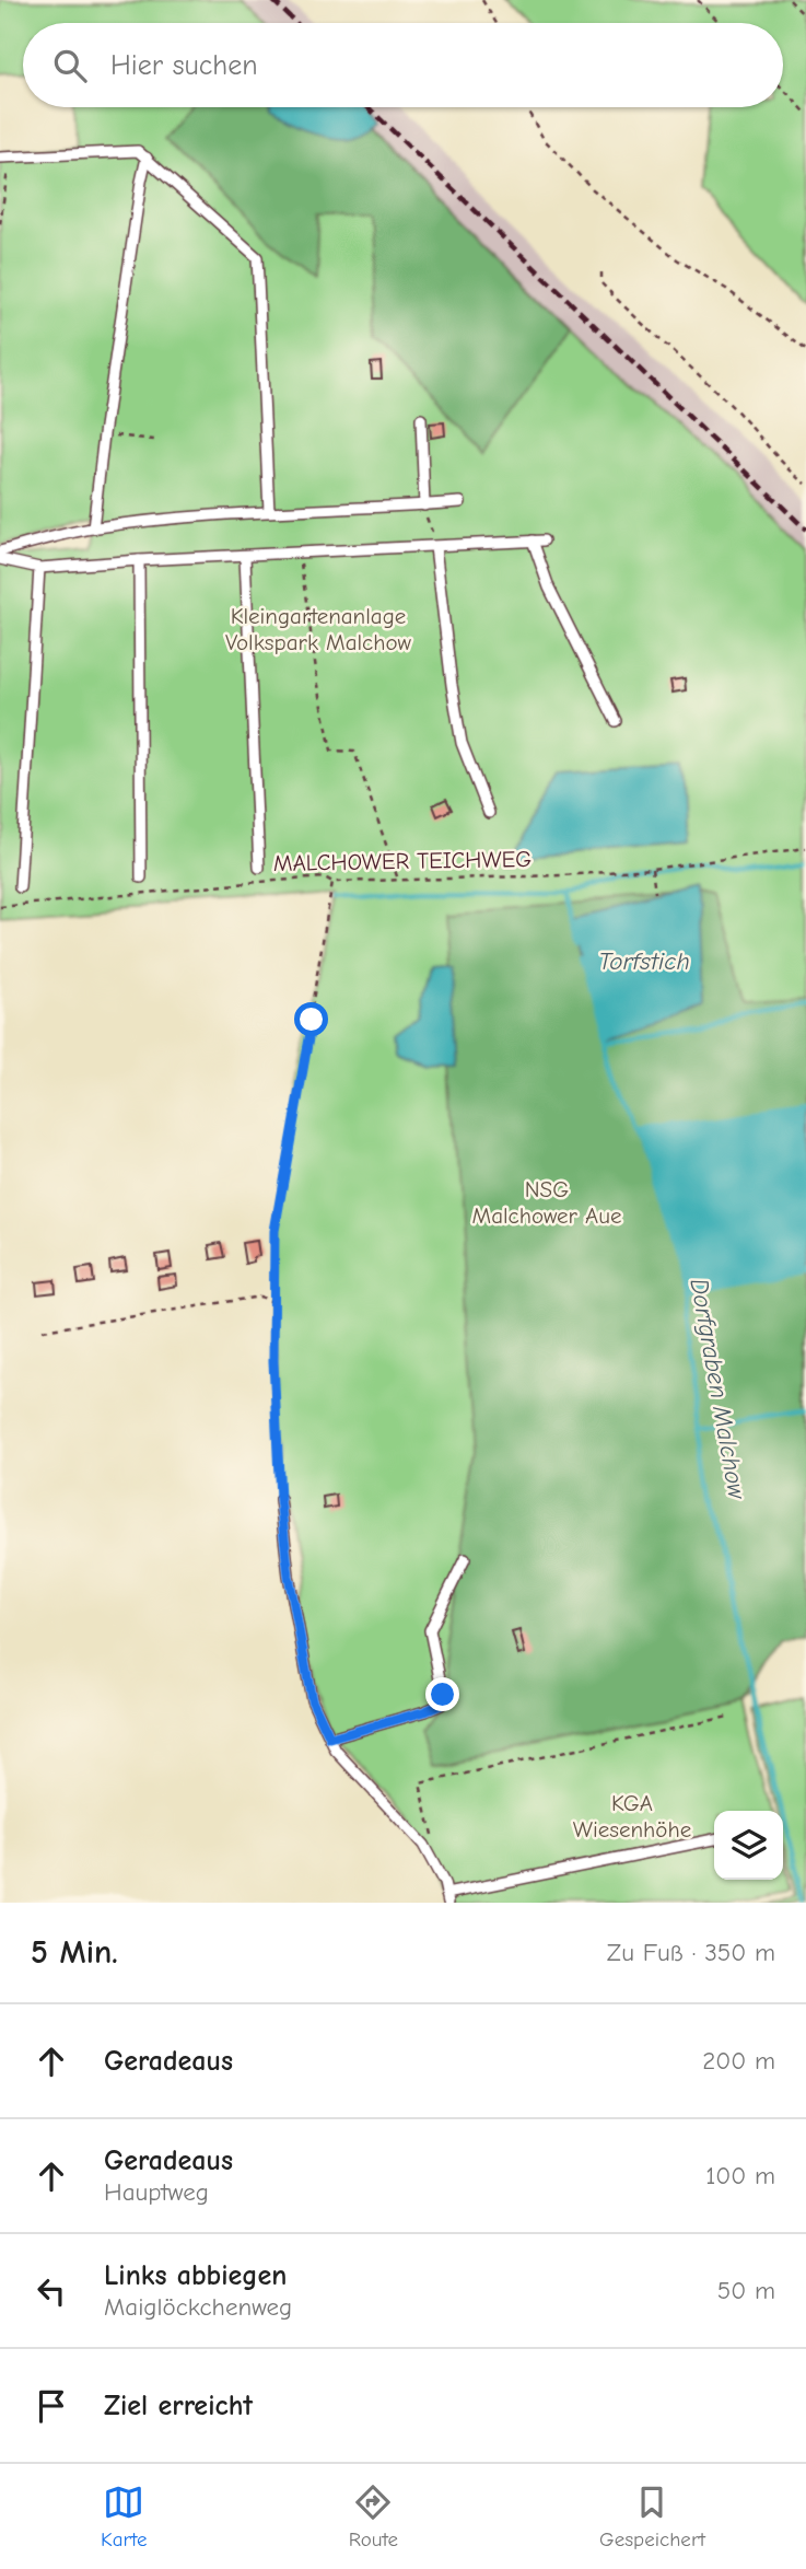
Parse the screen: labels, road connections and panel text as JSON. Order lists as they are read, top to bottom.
{
  "streets": {
    "path": ["MALCHOWER TEICHWEG"]
  },
  "water": ["Torfstich", "Dorfgraben Malchow"],
  "parks": ["Kleingartenanlage Volkspark Malchow", "NSG Malchower Aue", "KGA Wiesenhöhe"],
  "page": {
    "search": "Hier suchen",
    "heading": ["5 Min.", "Zu Fuß · 350 m"],
    "list": [
      ["Geradeaus", "200 m"],
      ["Geradeaus", "Hauptweg", "100 m"],
      ["Links abbiegen", "Maiglöckchenweg", "50 m"],
      "Ziel erreicht"
    ],
    "nav": ["Karte", "Route", "Gespeichert"]
  }
}
